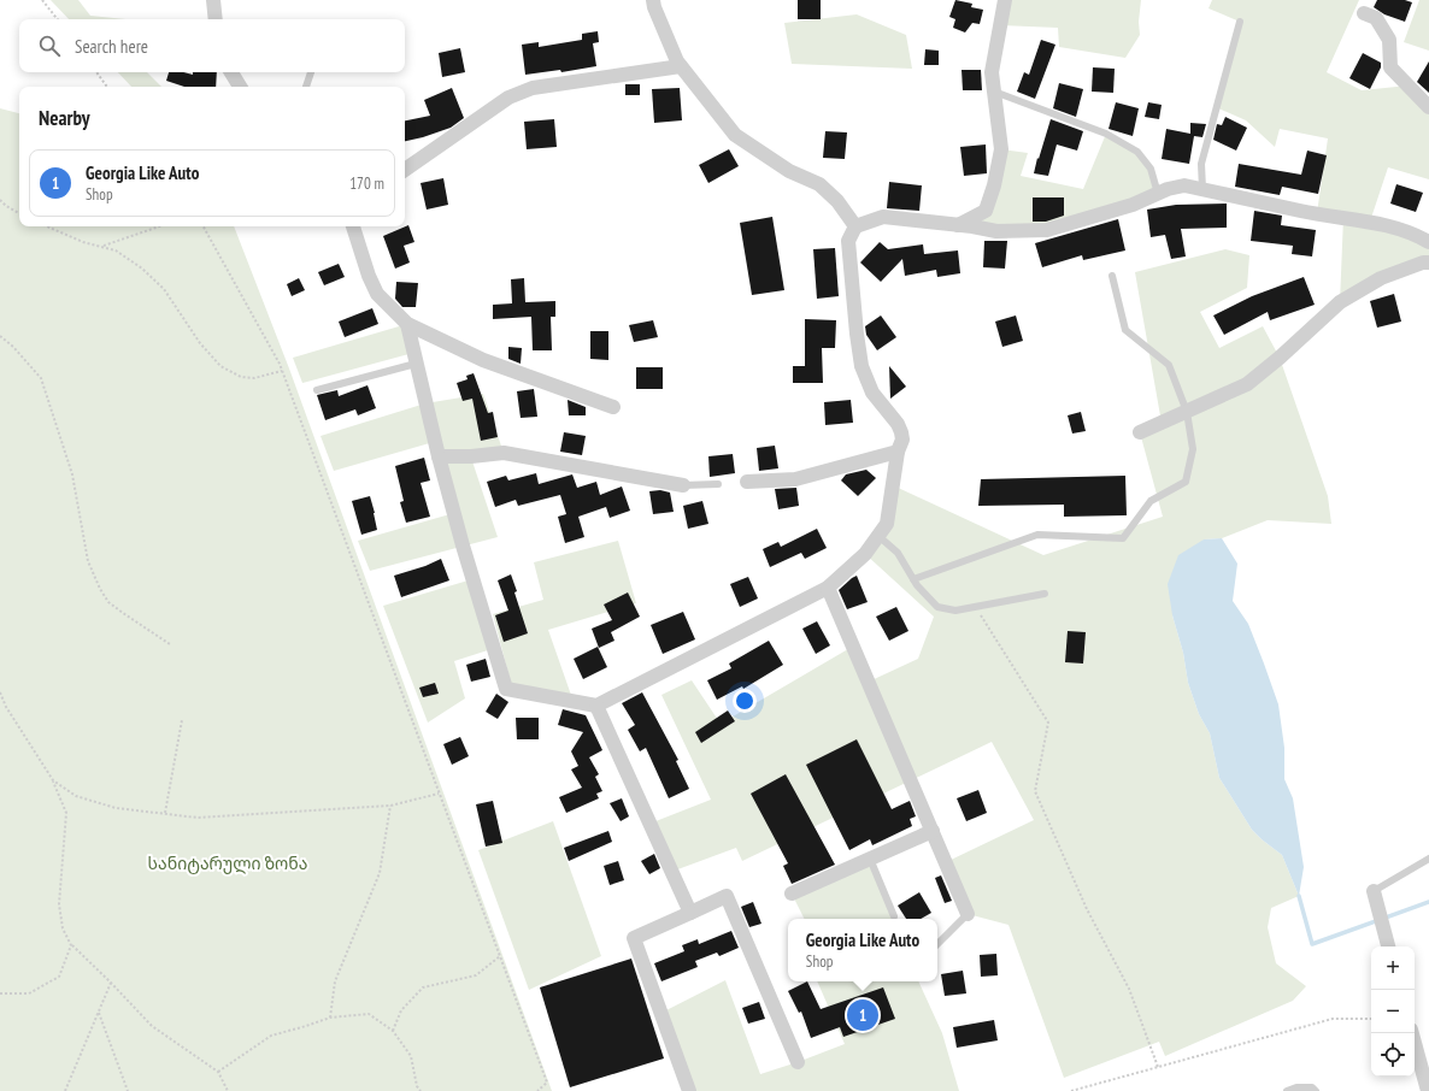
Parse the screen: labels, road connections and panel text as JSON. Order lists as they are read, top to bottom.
{
  "parks": ["სანიტარული ზონა"],
  "page": {
    "search": "Search here",
    "heading": "Nearby",
    "list": [
      {
        "mark": "1",
        "name": "Georgia Like Auto",
        "note": "Shop",
        "value": "170 m"
      }
    ],
    "popup": ["Georgia Like Auto", "Shop"],
    "map_buttons": ["+", "−"],
    "pins": "1"
  }
}
